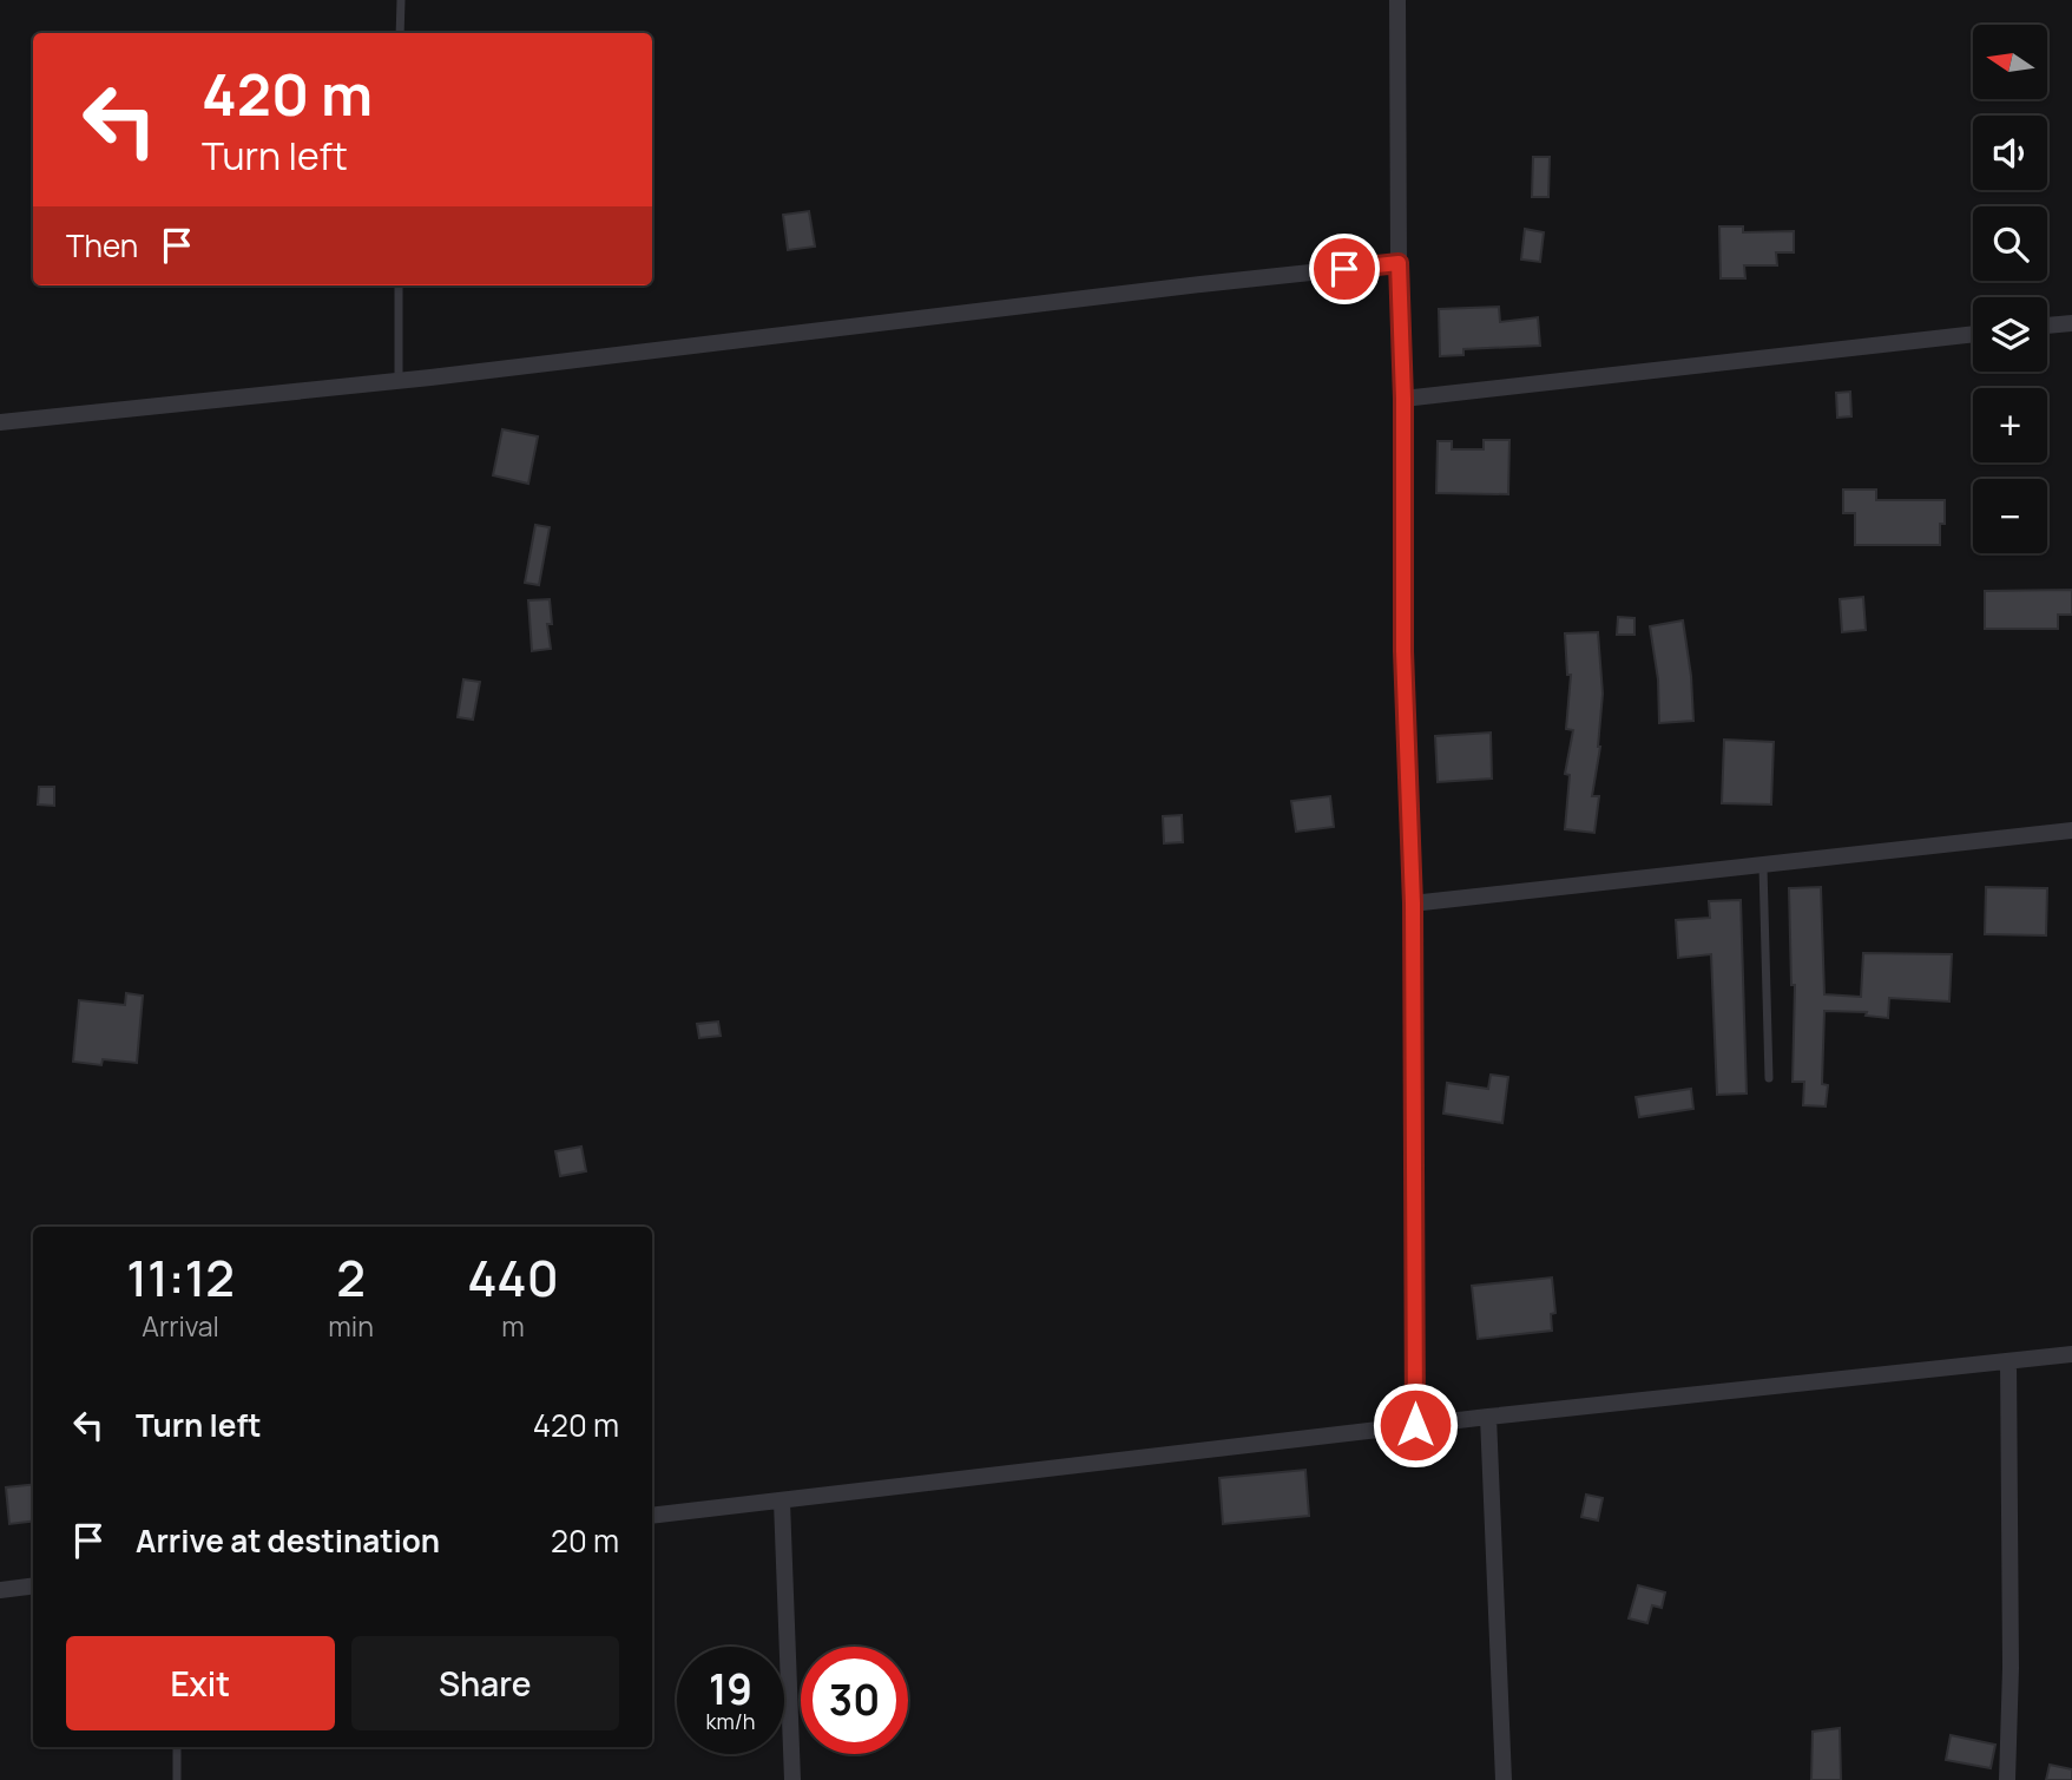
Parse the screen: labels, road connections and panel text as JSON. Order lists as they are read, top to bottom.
{
  "north": "left",
  "page": {
    "map_buttons": ["+", "−"],
    "turn": ["420 m", "Turn left"],
    "then": "Then",
    "eta": [
      "11:12",
      "Arrival",
      "2",
      "min",
      "440",
      "m"
    ],
    "list": [
      {
        "name": "Turn left",
        "value": "420 m"
      },
      {
        "name": "Arrive at destination",
        "value": "20 m"
      }
    ],
    "buttons": ["Exit", "Share"],
    "speed": "19 km/h",
    "limit": "30"
  }
}
